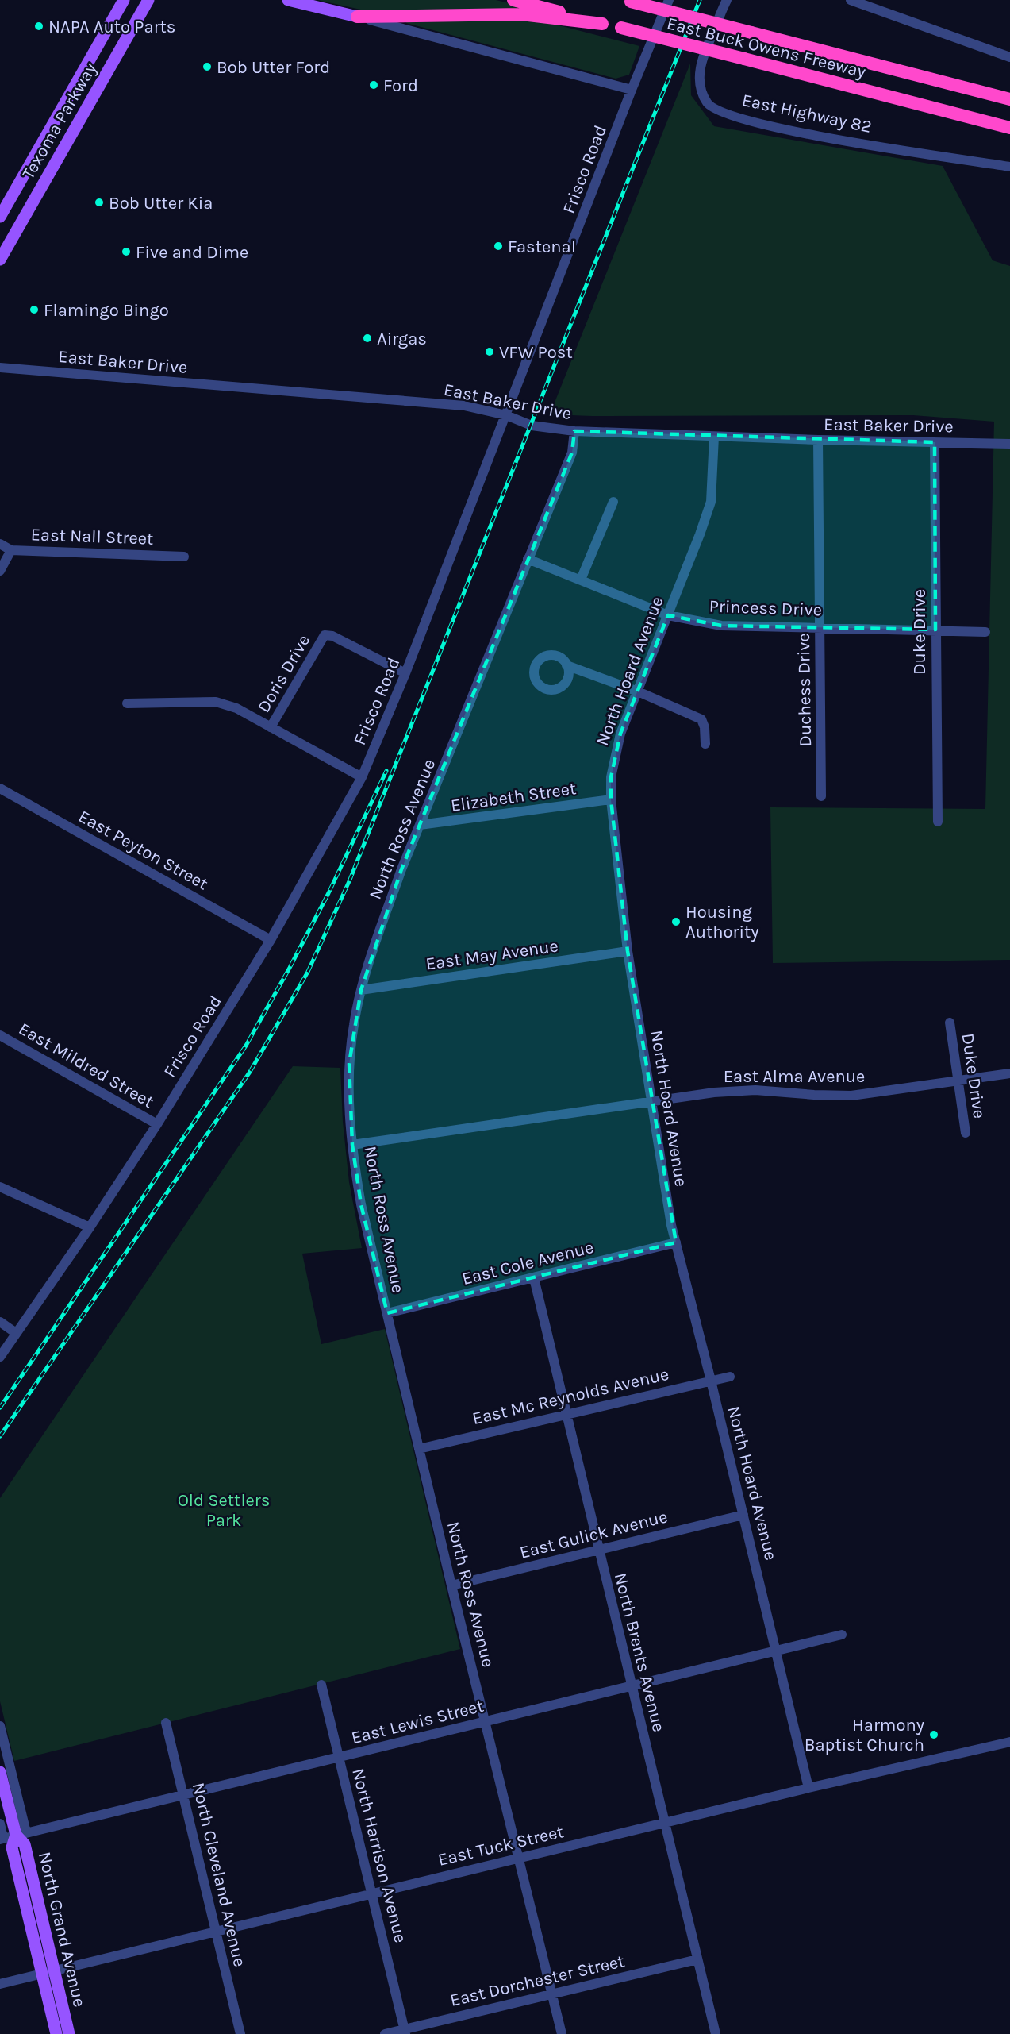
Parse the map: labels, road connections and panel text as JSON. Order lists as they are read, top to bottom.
{
  "streets": {
    "highway": ["East Buck Owens Freeway"],
    "main road": ["Texoma Parkway", "North Grand Avenue"],
    "street": [
      "East Highway 82",
      "Frisco Road",
      "East Baker Drive",
      "East Nall Street",
      "Princess Drive",
      "Duke Drive",
      "North Hoard Avenue",
      "Doris Drive",
      "Duchess Drive",
      "Elizabeth Street",
      "North Ross Avenue",
      "East Peyton Street",
      "East May Avenue",
      "East Mildred Street",
      "East Alma Avenue",
      "East Cole Avenue",
      "East Mc Reynolds Avenue",
      "East Gulick Avenue",
      "North Brents Avenue",
      "East Lewis Street",
      "East Tuck Street",
      "North Harrison Avenue",
      "North Cleveland Avenue",
      "East Dorchester Street"
    ]
  },
  "crossings": [
    ["Frisco Road", "East Baker Drive"],
    ["Frisco Road", "Doris Drive"],
    ["Frisco Road", "East Peyton Street"],
    ["Frisco Road", "East Mildred Street"],
    ["East Baker Drive", "Duke Drive"],
    ["East Baker Drive", "North Hoard Avenue"],
    ["East Baker Drive", "Duchess Drive"],
    ["East Baker Drive", "North Ross Avenue"],
    ["Princess Drive", "Duke Drive"],
    ["Princess Drive", "North Hoard Avenue"],
    ["Princess Drive", "Duchess Drive"],
    ["Princess Drive", "North Ross Avenue"],
    ["Duke Drive", "East Alma Avenue"],
    ["North Hoard Avenue", "Elizabeth Street"],
    ["North Hoard Avenue", "East May Avenue"],
    ["North Hoard Avenue", "East Alma Avenue"],
    ["North Hoard Avenue", "East Cole Avenue"],
    ["North Hoard Avenue", "East Mc Reynolds Avenue"],
    ["North Hoard Avenue", "East Gulick Avenue"],
    ["North Hoard Avenue", "East Lewis Street"],
    ["North Hoard Avenue", "East Tuck Street"],
    ["Elizabeth Street", "North Ross Avenue"],
    ["North Ross Avenue", "East May Avenue"],
    ["North Ross Avenue", "East Alma Avenue"],
    ["North Ross Avenue", "East Cole Avenue"],
    ["North Ross Avenue", "East Mc Reynolds Avenue"],
    ["North Ross Avenue", "East Gulick Avenue"],
    ["North Ross Avenue", "East Lewis Street"],
    ["North Ross Avenue", "East Tuck Street"],
    ["North Ross Avenue", "East Dorchester Street"],
    ["East Cole Avenue", "North Brents Avenue"],
    ["East Mc Reynolds Avenue", "North Brents Avenue"],
    ["East Gulick Avenue", "North Brents Avenue"],
    ["North Brents Avenue", "East Lewis Street"],
    ["North Brents Avenue", "East Tuck Street"],
    ["North Brents Avenue", "East Dorchester Street"],
    ["East Lewis Street", "North Harrison Avenue"],
    ["East Lewis Street", "North Cleveland Avenue"],
    ["East Lewis Street", "North Grand Avenue"],
    ["East Tuck Street", "North Harrison Avenue"],
    ["East Tuck Street", "North Cleveland Avenue"],
    ["East Tuck Street", "North Grand Avenue"],
    ["North Harrison Avenue", "East Dorchester Street"]
  ],
  "parks": ["Old Settlers Park"],
  "places": [
    "NAPA Auto Parts",
    "Bob Utter Ford",
    "Ford",
    "Bob Utter Kia",
    "Fastenal",
    "Five and Dime",
    "Flamingo Bingo",
    "Airgas",
    "VFW Post",
    "Housing Authority",
    "Harmony Baptist Church"
  ]
}
